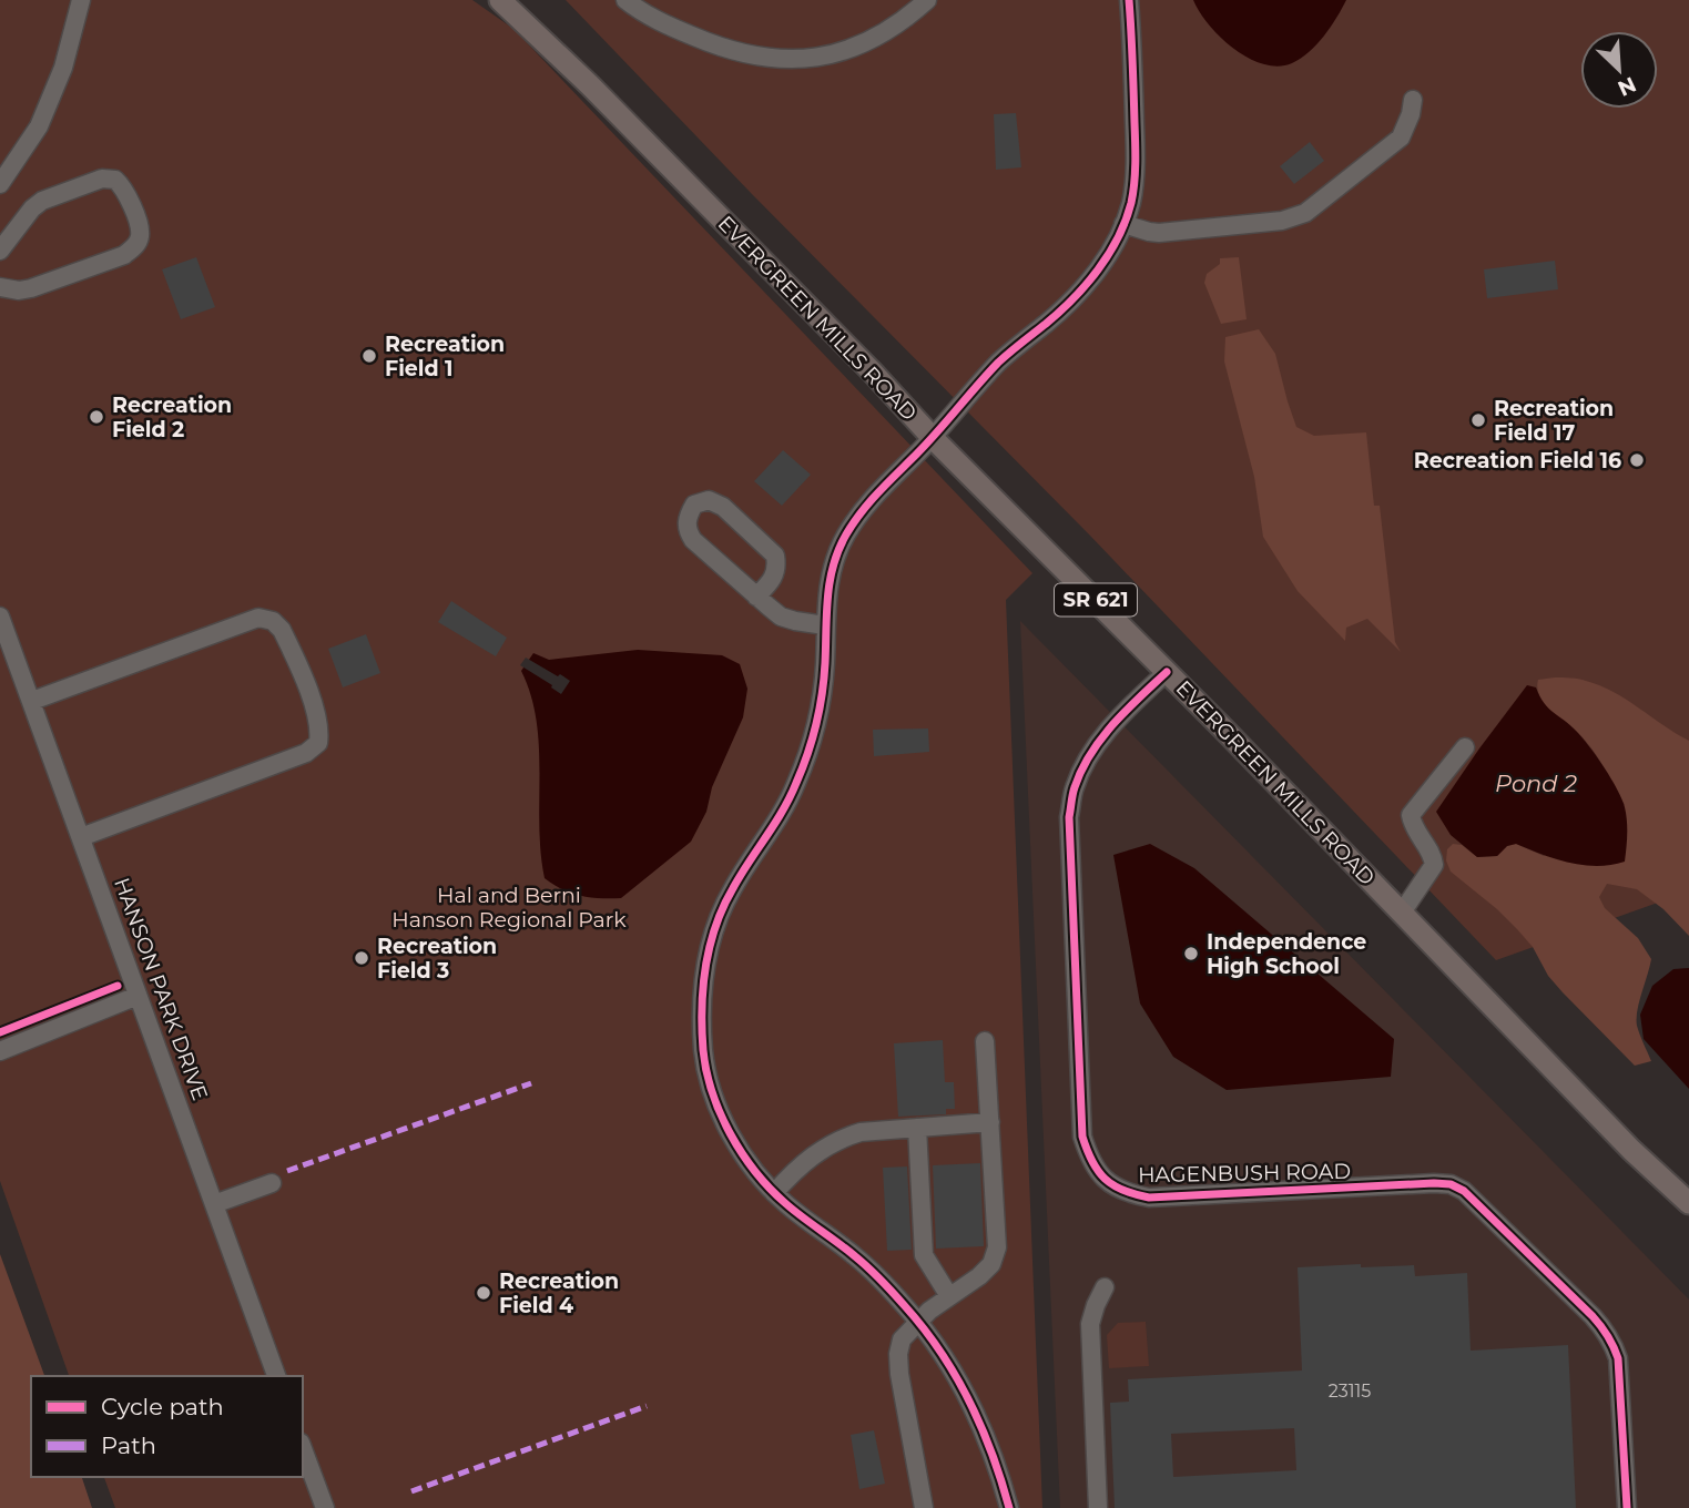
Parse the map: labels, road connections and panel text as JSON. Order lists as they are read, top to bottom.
{
  "streets": {
    "main road": ["EVERGREEN MILLS ROAD", "SR 621"],
    "street": ["HANSON PARK DRIVE", "HAGENBUSH ROAD"]
  },
  "crossings": [
    ["EVERGREEN MILLS ROAD", "HAGENBUSH ROAD"]
  ],
  "water": ["Pond 2"],
  "parks": ["Hal and Berni Hanson Regional Park"],
  "places": [
    "Recreation Field 1",
    "Recreation Field 2",
    "Recreation Field 17",
    "Recreation Field 16",
    "Independence High School",
    "Recreation Field 3",
    "Recreation Field 4"
  ],
  "house_numbers": ["23115"],
  "legend": ["Cycle path", "Path"],
  "north": "bottom right"
}
